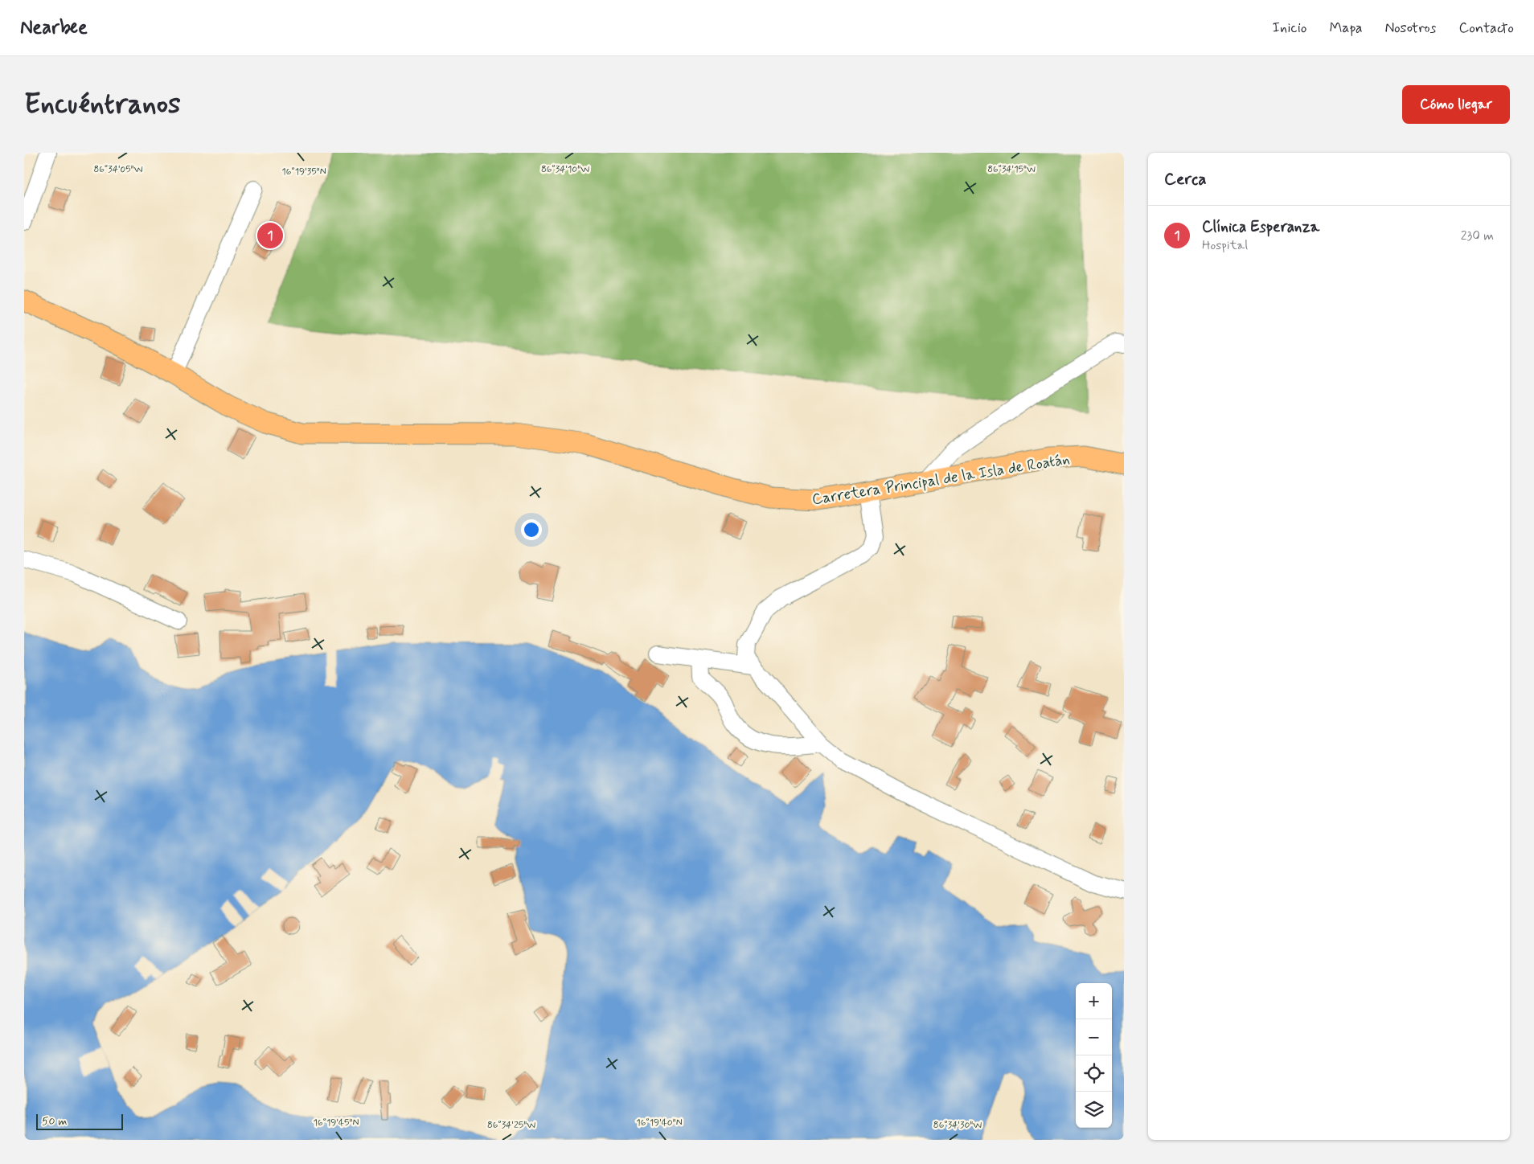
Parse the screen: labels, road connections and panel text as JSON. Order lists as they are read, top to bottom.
{
  "streets": {
    "main road": ["Carretera Principal de la Isla de Roatán"]
  },
  "scale_bar": "50 m",
  "page": {
    "header": "Nearbee",
    "nav": [
      "Inicio",
      "Mapa",
      "Nosotros",
      "Contacto"
    ],
    "buttons": "Cómo llegar",
    "title": "Encuéntranos",
    "heading": "Cerca",
    "list": [
      {
        "mark": "1",
        "name": "Clínica Esperanza",
        "note": "Hospital",
        "value": "230 m"
      }
    ],
    "pins": "1",
    "map_buttons": ["+", "−"],
    "scale": "50 m"
  },
  "coordinates": [
    "86°34'15\"W",
    "86°34'10\"W",
    "86°34'05\"W",
    "16°19'35\"N",
    "16°19'45\"N",
    "16°19'40\"N",
    "86°34'25\"W",
    "86°34'30\"W"
  ]
}
